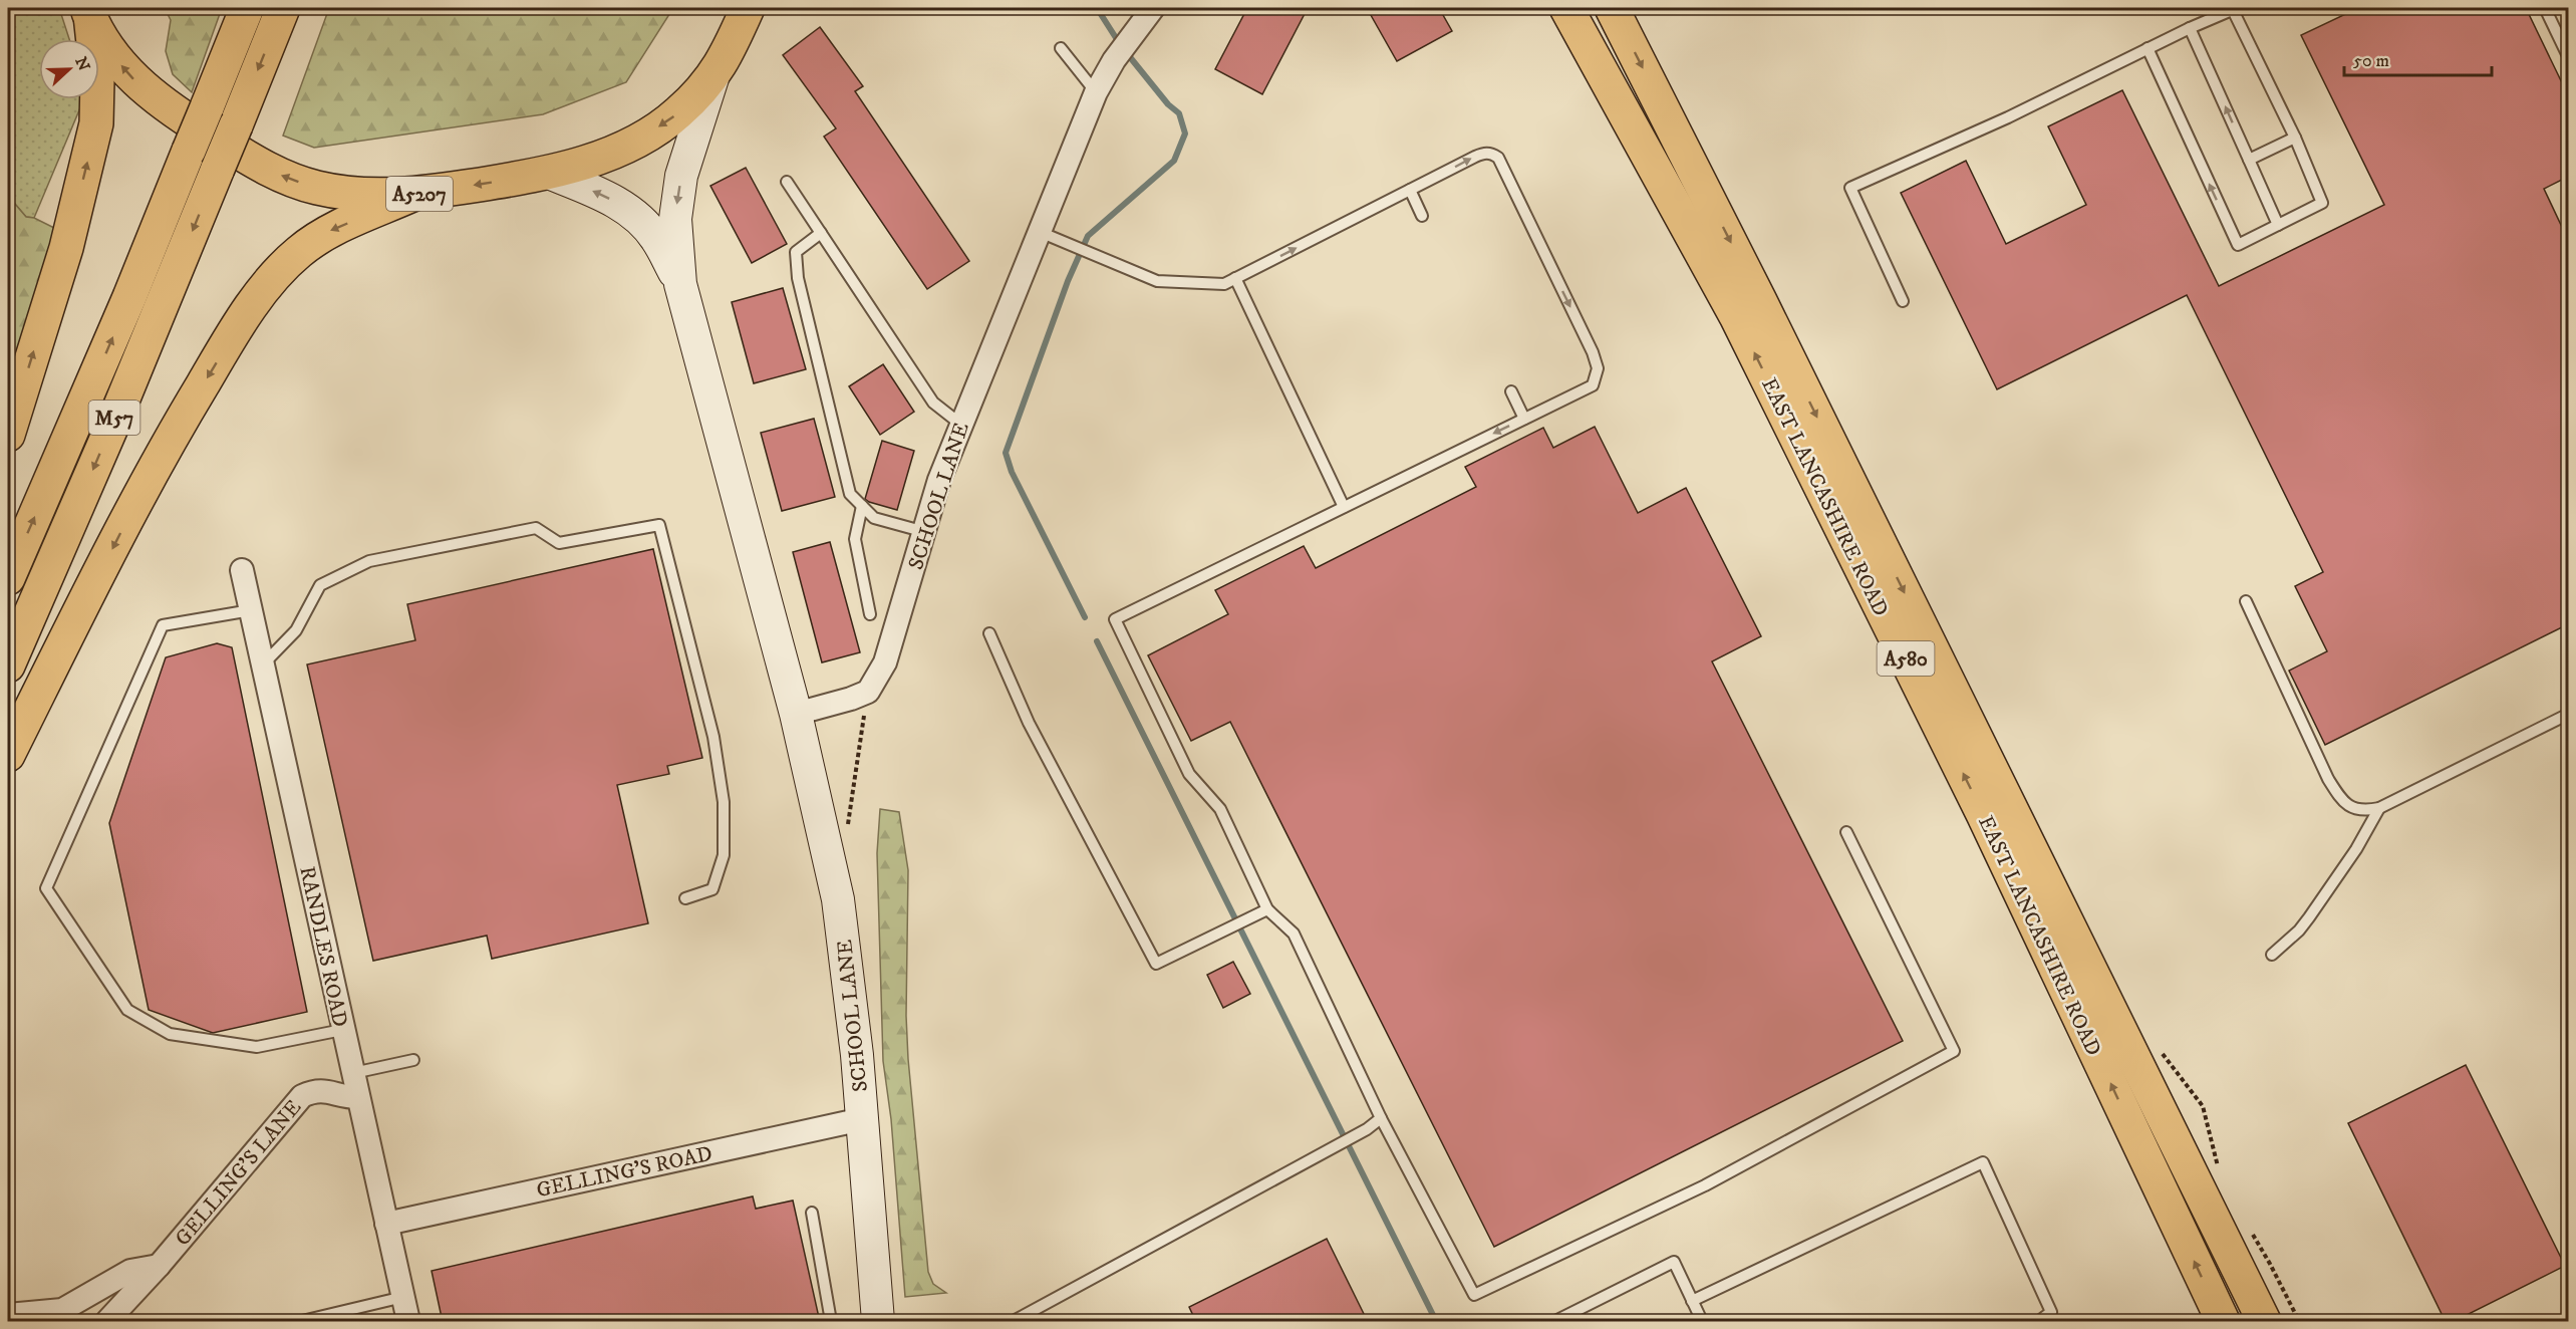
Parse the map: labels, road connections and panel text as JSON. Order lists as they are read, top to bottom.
{
  "streets": {
    "highway": [
      "A5207",
      "M57",
      "EAST LANCASHIRE ROAD",
      "A580"
    ],
    "main road": ["SCHOOL LANE"],
    "street": ["RANDLES ROAD", "GELLING'S ROAD", "GELLING'S LANE"]
  },
  "crossings": [
    ["A5207", "SCHOOL LANE"],
    ["SCHOOL LANE", "GELLING'S ROAD"],
    ["RANDLES ROAD", "GELLING'S ROAD"],
    ["RANDLES ROAD", "GELLING'S LANE"]
  ],
  "scale_bar": "50 m",
  "north": "right"
}
